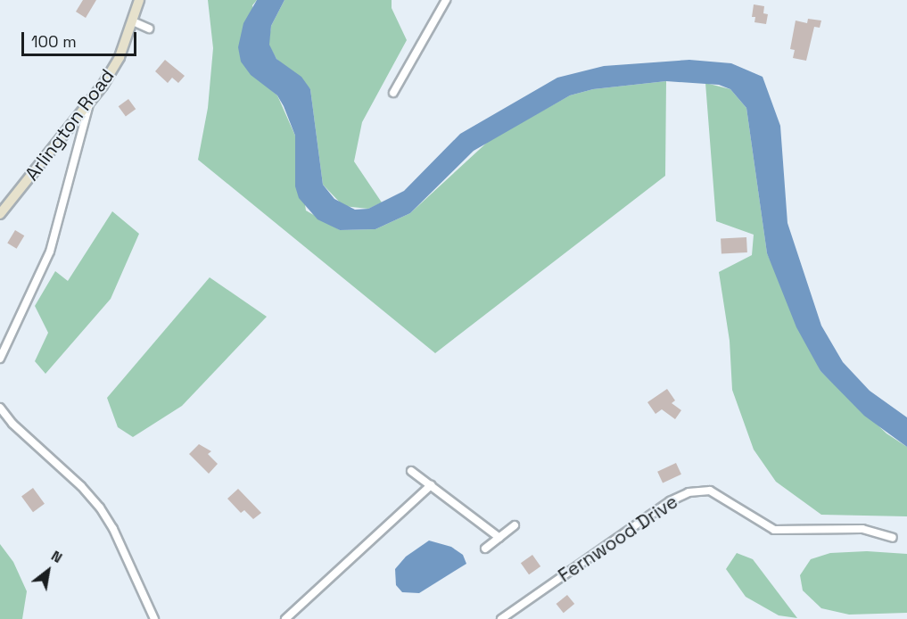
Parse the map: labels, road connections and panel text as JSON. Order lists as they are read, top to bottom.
{
  "streets": {
    "main road": ["Arlington Road"],
    "street": ["Fernwood Drive"]
  },
  "scale_bar": "100 m",
  "north": "top right"
}
